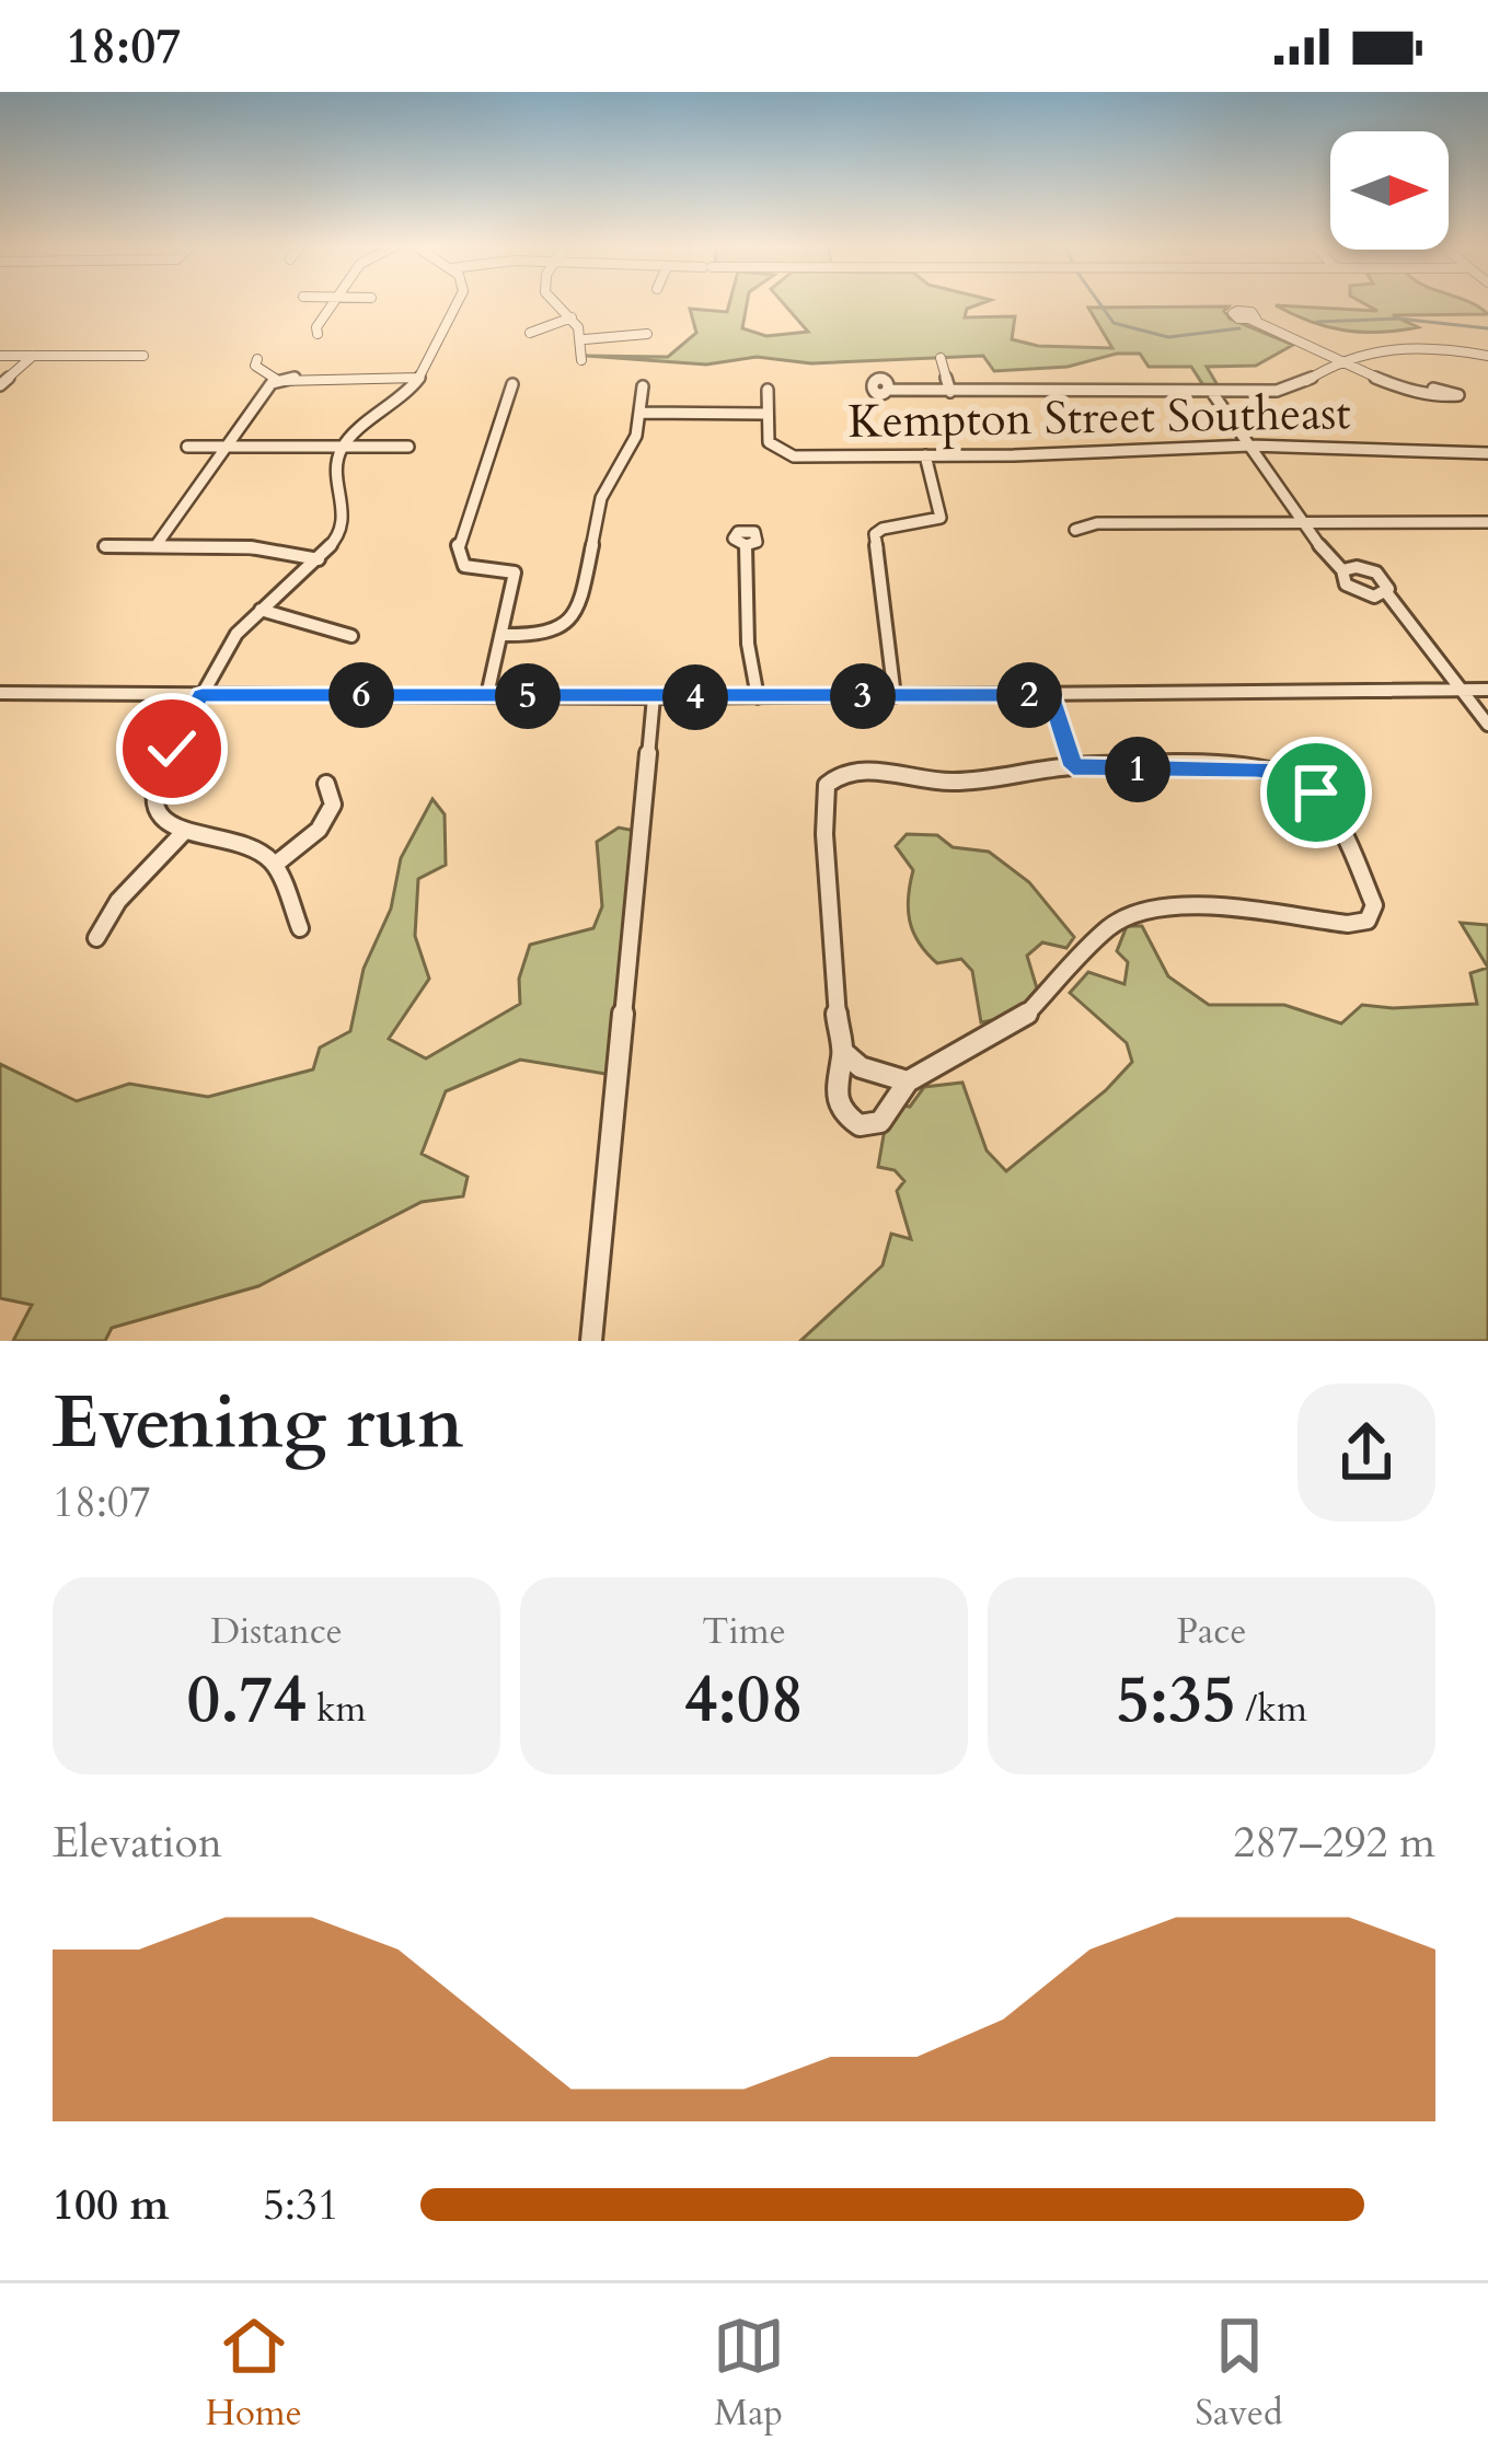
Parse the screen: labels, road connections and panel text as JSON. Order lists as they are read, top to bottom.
{
  "streets": {
    "street": ["Kempton Street Southeast"]
  },
  "north": "right",
  "page": {
    "status": "18:07",
    "pins": [
      "2",
      "6",
      "3",
      "5",
      "4",
      "1"
    ],
    "heading": ["Evening run", "18:07"],
    "stats": [
      ["Distance", "0.74 km"],
      ["Time", "4:08"],
      ["Pace", "5:35 /km"]
    ],
    "chart": ["Elevation", "287–292 m"],
    "list": [
      {
        "name": "100 m",
        "note": "5:31"
      }
    ],
    "tabs": ["Home", "Map", "Saved"]
  }
}
